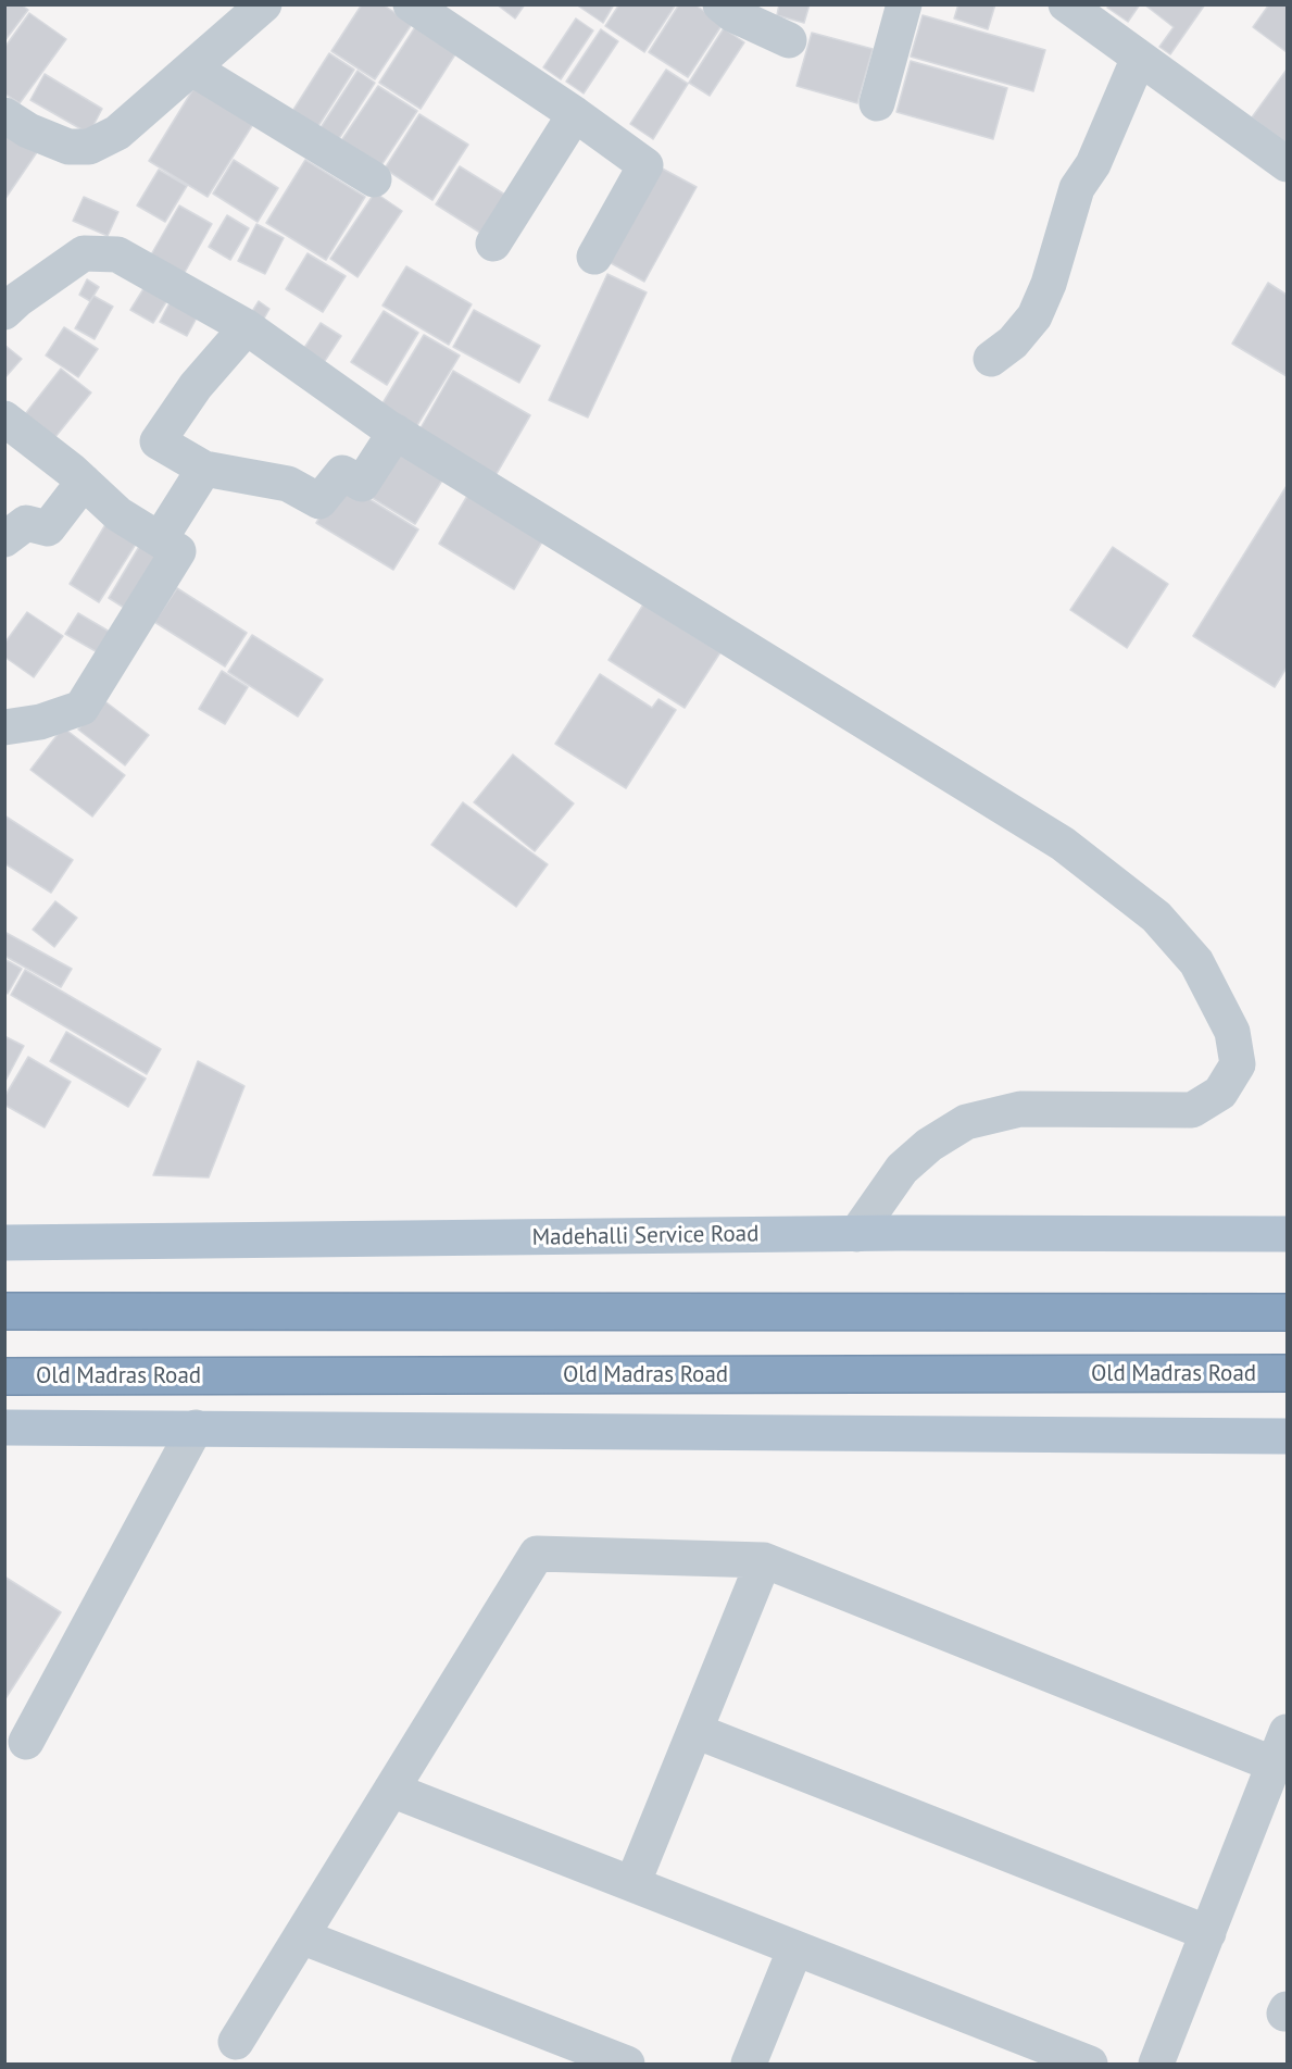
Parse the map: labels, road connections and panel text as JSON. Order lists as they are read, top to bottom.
{
  "streets": {
    "highway": ["Old Madras Road"],
    "main road": ["Madehalli Service Road"]
  }
}
